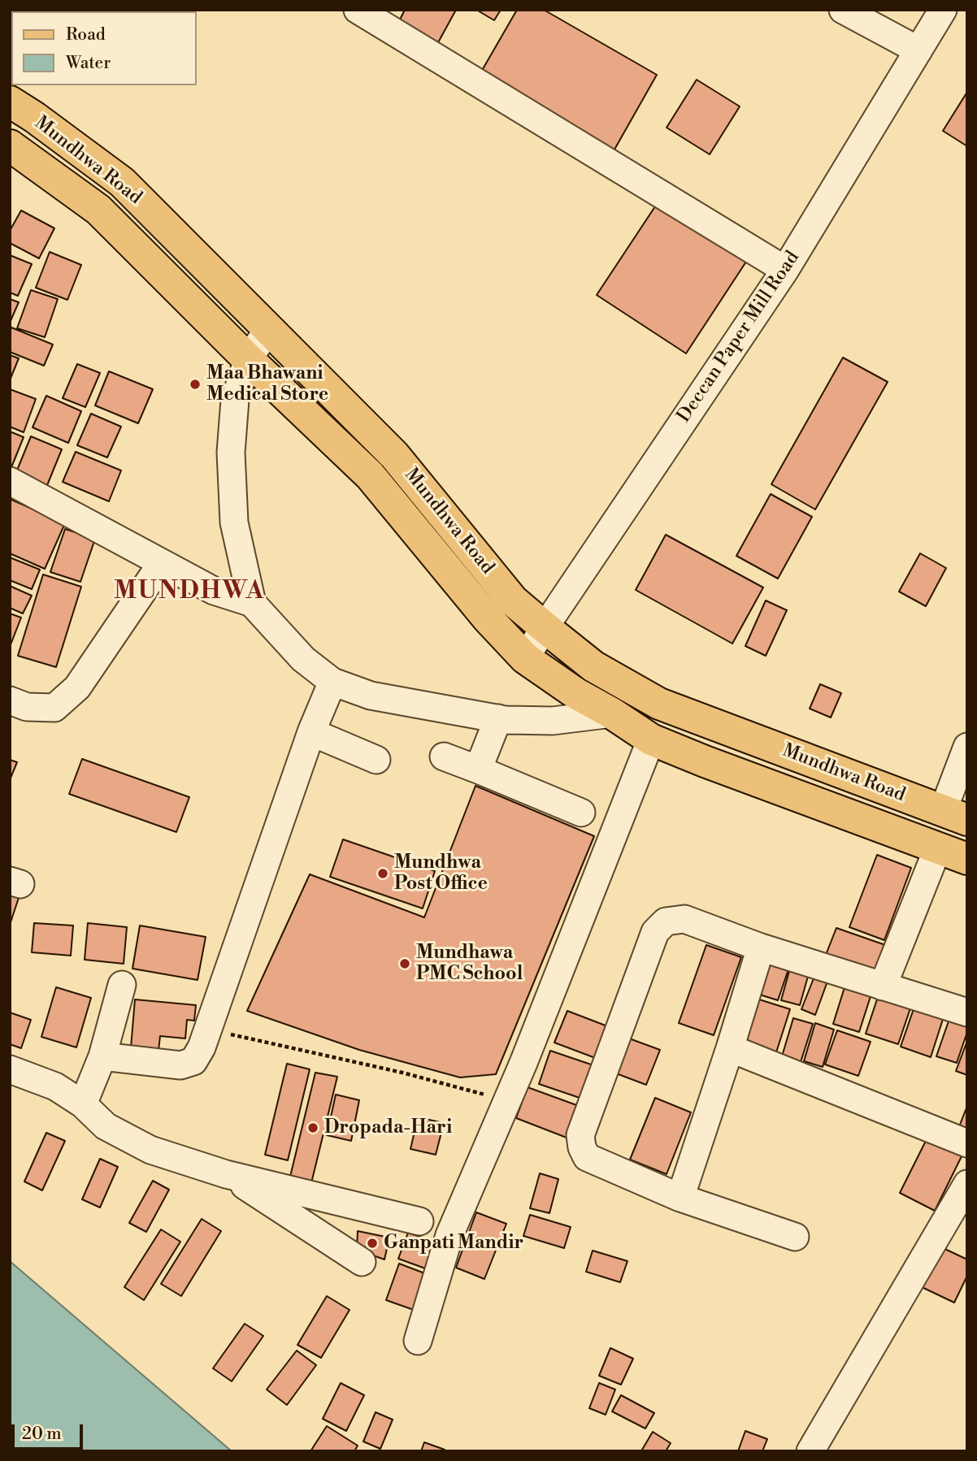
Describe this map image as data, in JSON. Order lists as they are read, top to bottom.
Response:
{
  "streets": {
    "main road": ["Mundhwa Road"],
    "street": ["Deccan Paper Mill Road"]
  },
  "crossings": [
    ["Mundhwa Road", "Deccan Paper Mill Road"]
  ],
  "districts": ["MUNDHWA"],
  "places": [
    "Maa Bhawani Medical Store",
    "Mundhwa Post Office",
    "Mundhawa PMC School",
    "Dropada-Hari",
    "Ganpati Mandir"
  ],
  "legend": ["Road", "Water"],
  "scale_bar": "20 m"
}
